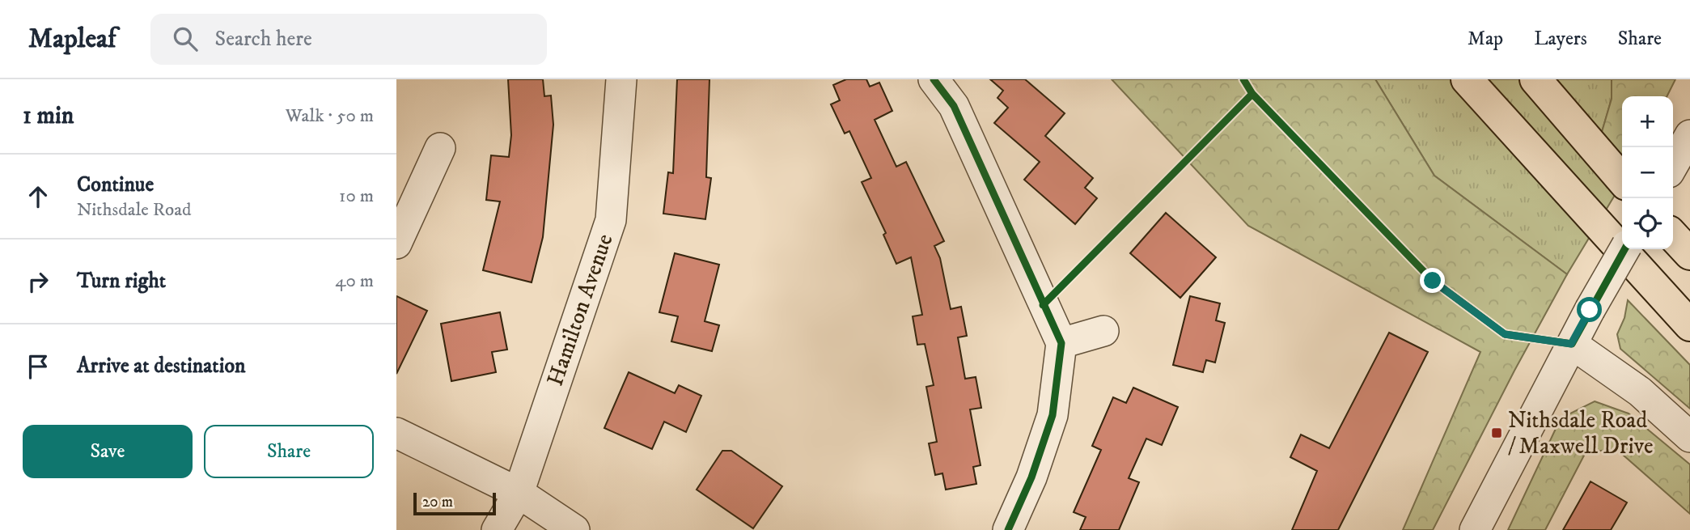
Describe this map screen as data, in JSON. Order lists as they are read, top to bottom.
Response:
{
  "streets": {
    "street": ["Hamilton Avenue"]
  },
  "places": {
    "transit": ["Nithsdale Road / Maxwell Drive"]
  },
  "scale_bar": "20 m",
  "page": {
    "header": "Mapleaf",
    "search": "Search here",
    "nav": ["Map", "Layers", "Share"],
    "heading": ["1 min", "Walk · 50 m"],
    "map_buttons": ["+", "−"],
    "list": [
      ["Continue", "Nithsdale Road", "10 m"],
      ["Turn right", "40 m"],
      "Arrive at destination"
    ],
    "buttons": ["Save", "Share"],
    "scale": "20 m"
  }
}
